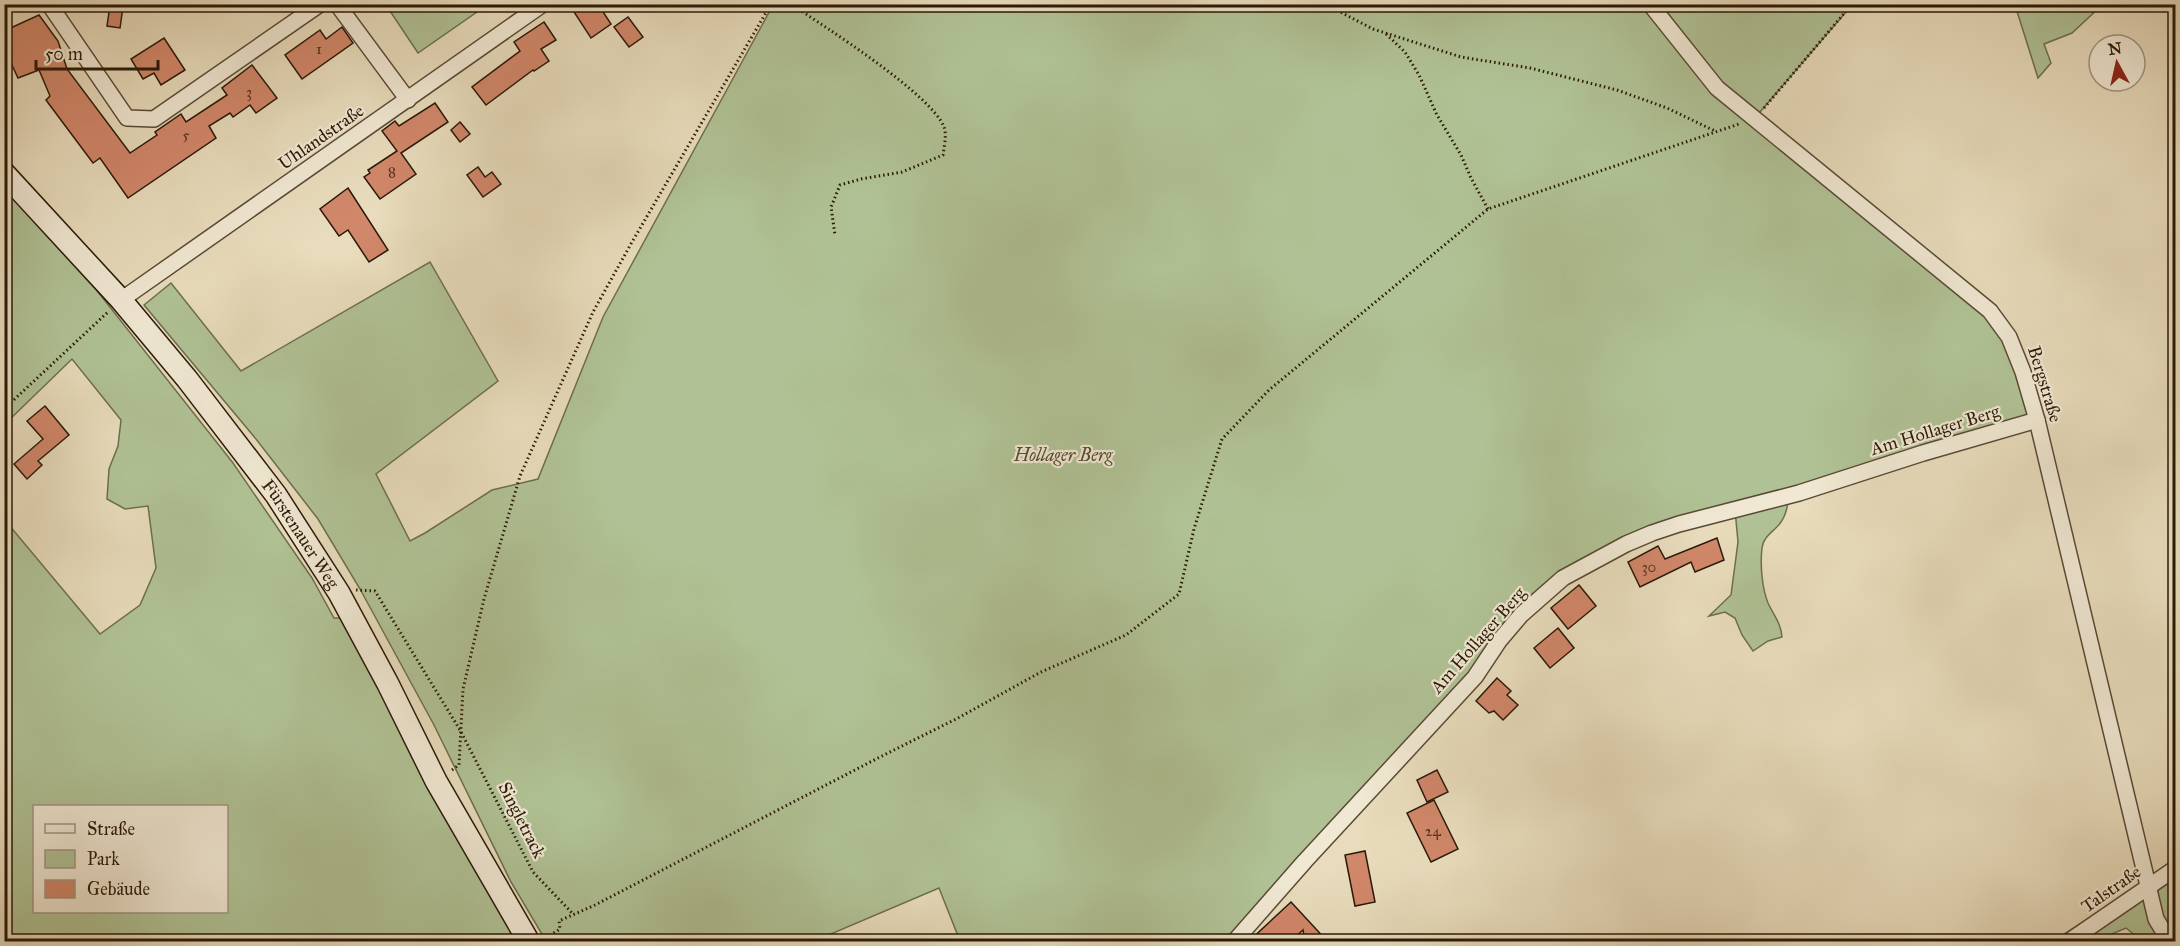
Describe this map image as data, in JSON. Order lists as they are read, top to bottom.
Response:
{
  "streets": {
    "street": [
      "Uhlandstraße",
      "Bergstraße",
      "Am Hollager Berg",
      "Fürstenauer Weg",
      "Talstraße"
    ],
    "path": ["Singletrack"]
  },
  "crossings": [
    ["Uhlandstraße", "Fürstenauer Weg"],
    ["Bergstraße", "Am Hollager Berg"],
    ["Bergstraße", "Talstraße"],
    ["Fürstenauer Weg", "Singletrack"]
  ],
  "parks": ["Hollager Berg"],
  "house_numbers": [
    "1",
    "3",
    "5",
    "8",
    "30",
    "24"
  ],
  "legend": ["Straße", "Park", "Gebäude"],
  "scale_bar": "50 m",
  "north": "top"
}
